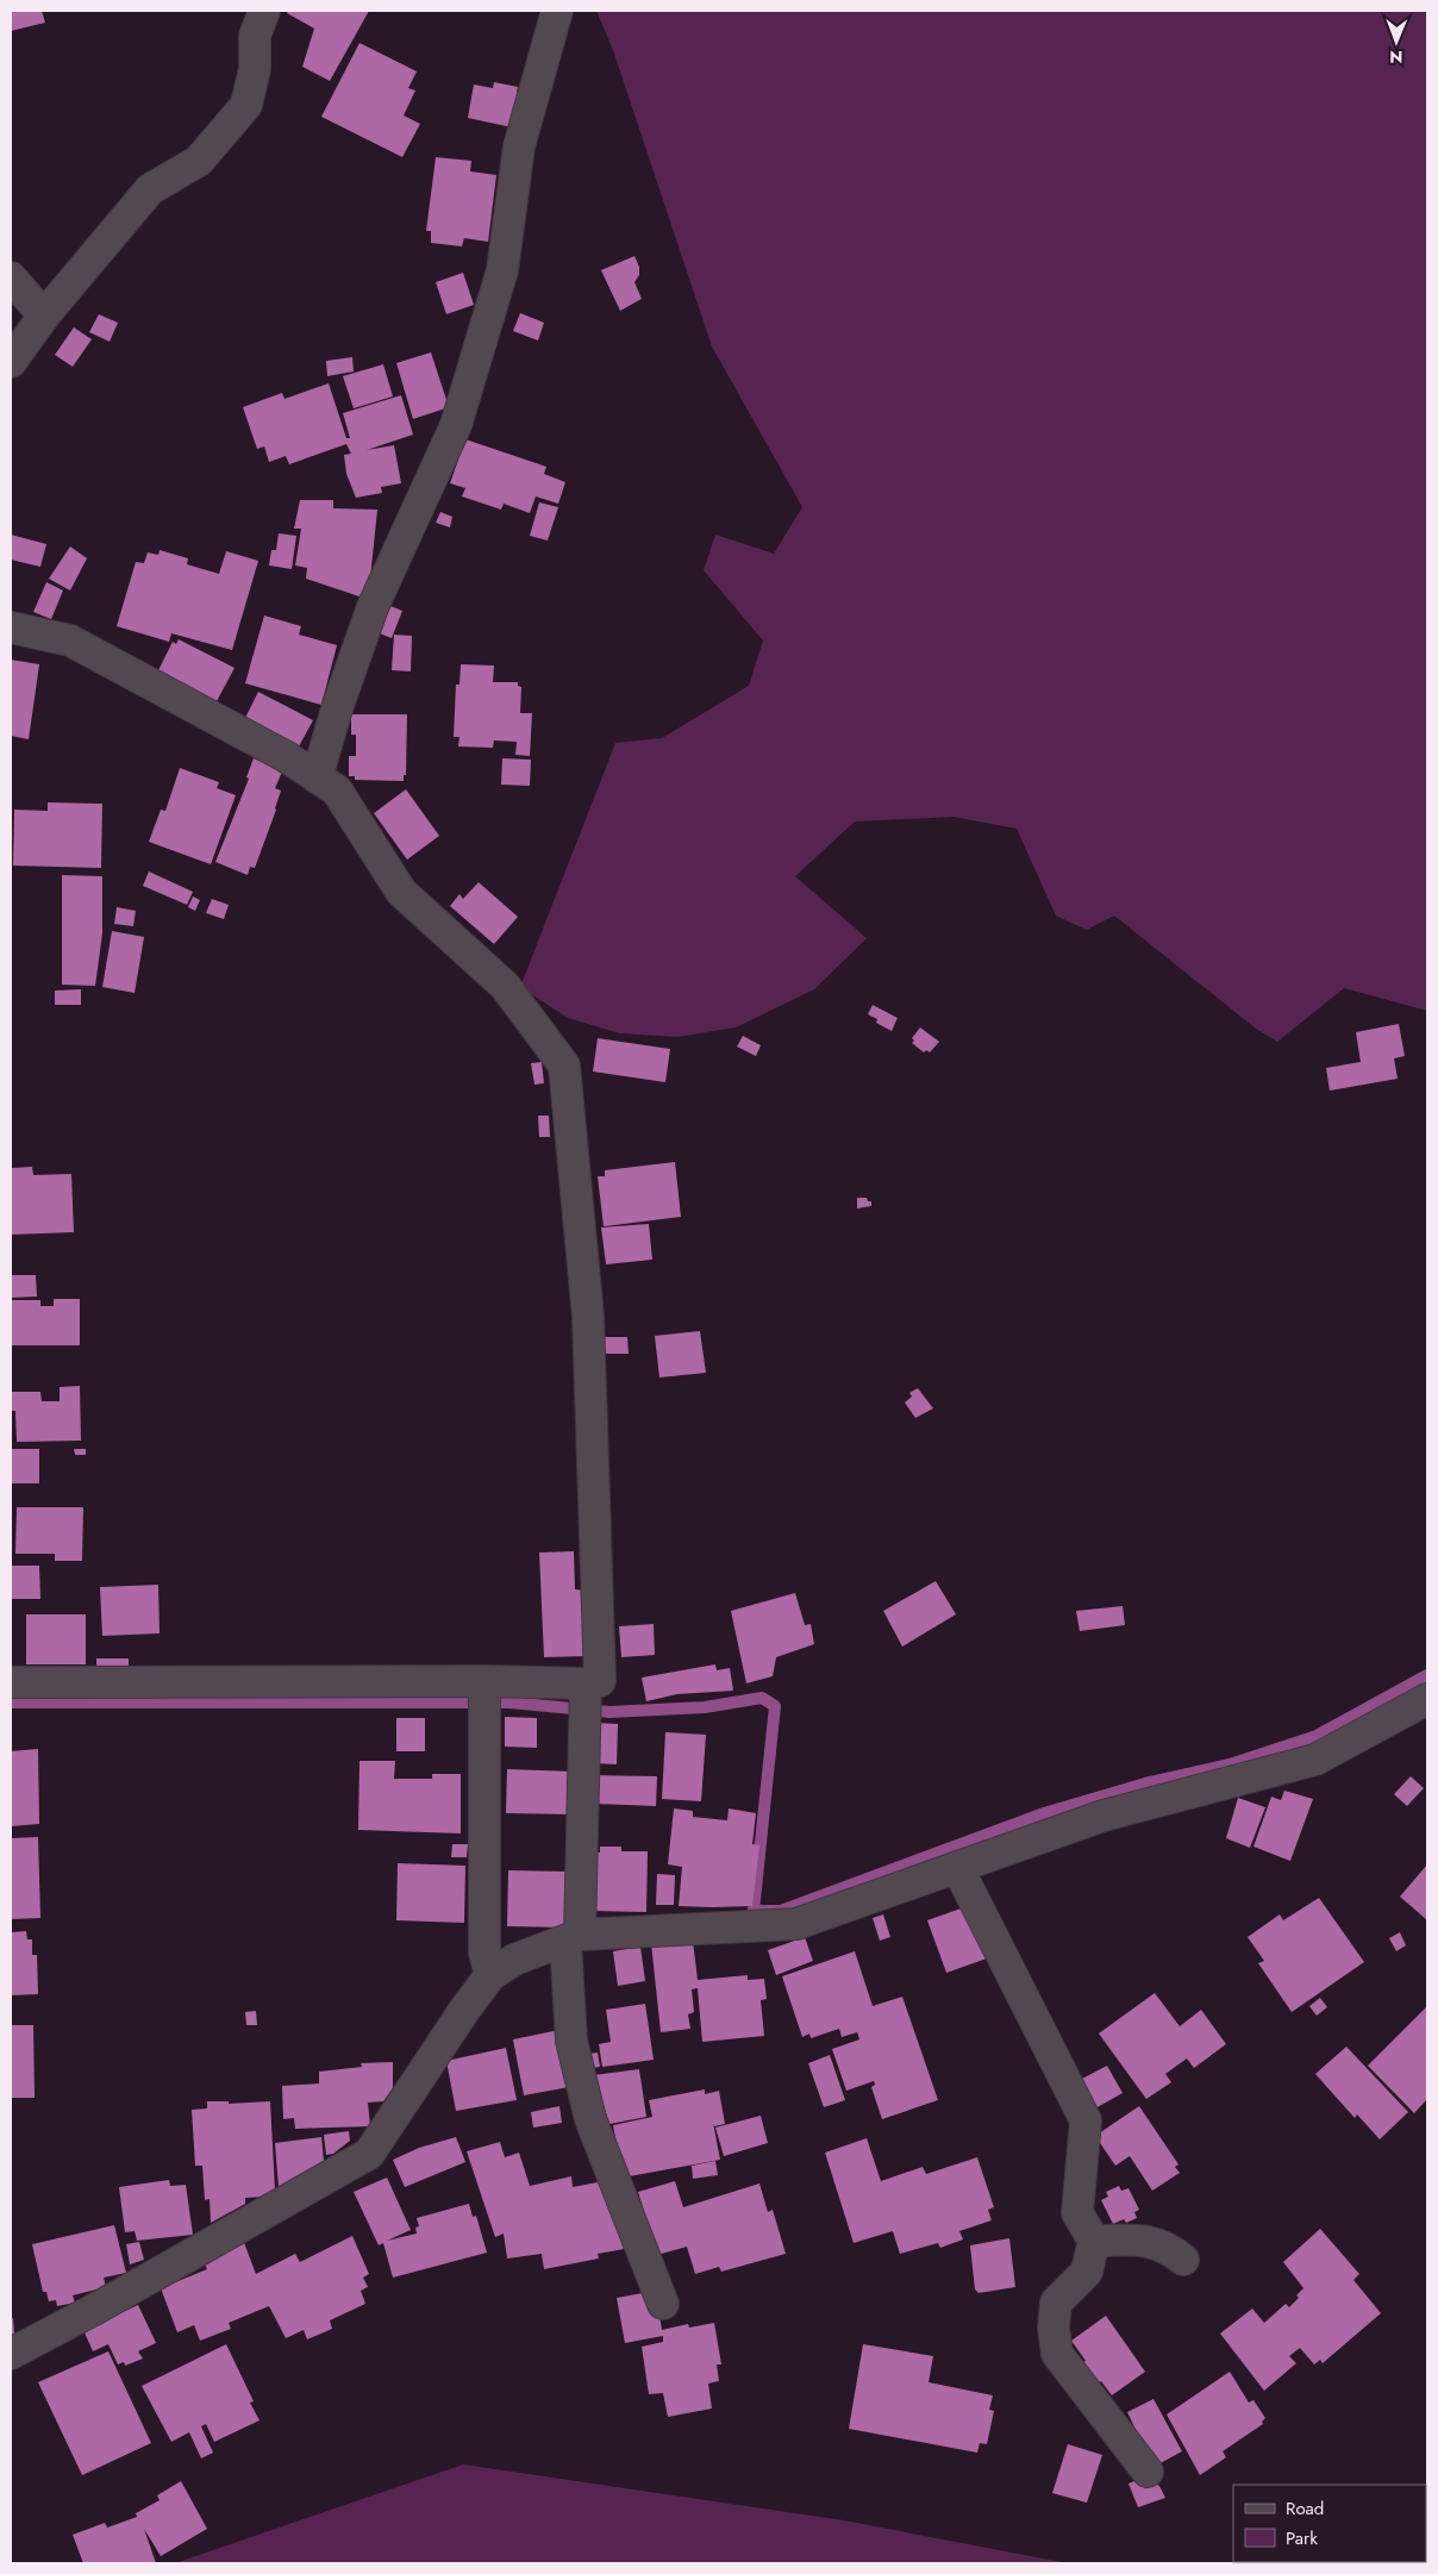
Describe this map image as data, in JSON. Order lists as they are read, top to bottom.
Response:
{
  "legend": ["Road", "Park"],
  "north": "bottom"
}
